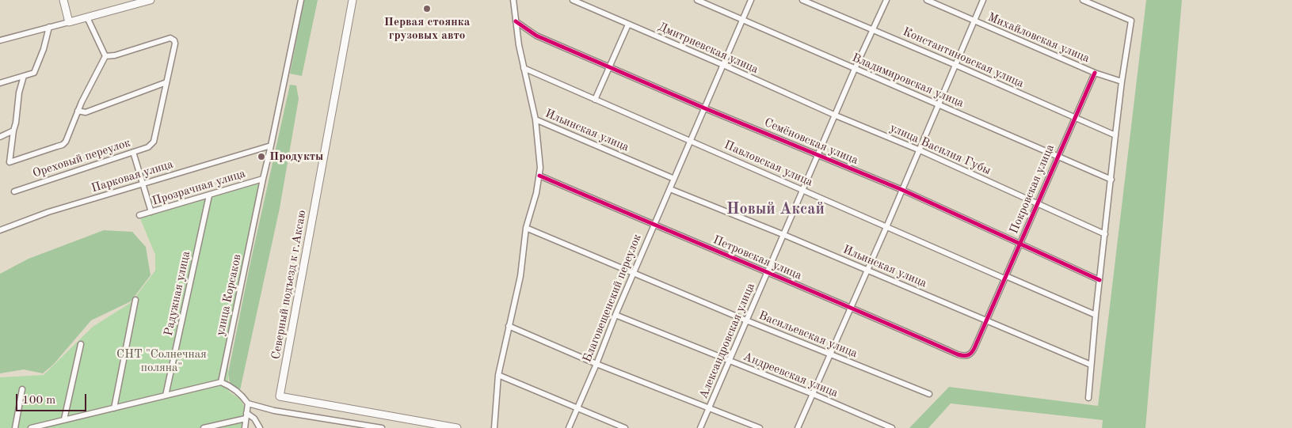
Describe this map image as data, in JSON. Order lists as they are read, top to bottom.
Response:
{
  "streets": {
    "street": [
      "Михайловская улица",
      "Дмитриевская улица",
      "Константиновская улица",
      "Владимировская улица",
      "Ильинская улица",
      "Семёновская улица",
      "улица Василия Губы",
      "Ореховый переулок",
      "Павловская улица",
      "Парковая улица",
      "Прозрачная улица",
      "Покровская улица",
      "Петровская улица",
      "Северный подъезд к г.Аксаю",
      "Радужная улица",
      "улица Корсаков",
      "Благовещенский переулок",
      "Васильевская улица",
      "Александровская улица",
      "Андреевская улица"
    ]
  },
  "crossings": [
    ["Михайловская улица", "Покровская улица"],
    ["Дмитриевская улица", "улица Василия Губы"],
    ["Дмитриевская улица", "Благовещенский переулок"],
    ["Дмитриевская улица", "Александровская улица"],
    ["Константиновская улица", "Покровская улица"],
    ["Константиновская улица", "Александровская улица"],
    ["Владимировская улица", "Покровская улица"],
    ["Владимировская улица", "Благовещенский переулок"],
    ["Владимировская улица", "Александровская улица"],
    ["Ильинская улица", "Покровская улица"],
    ["Ильинская улица", "Благовещенский переулок"],
    ["Ильинская улица", "Александровская улица"],
    ["Семёновская улица", "Покровская улица"],
    ["Семёновская улица", "Благовещенский переулок"],
    ["Семёновская улица", "Александровская улица"],
    ["улица Василия Губы", "Покровская улица"],
    ["улица Василия Губы", "Александровская улица"],
    ["Павловская улица", "Покровская улица"],
    ["Павловская улица", "Благовещенский переулок"],
    ["Павловская улица", "Александровская улица"],
    ["Парковая улица", "улица Корсаков"],
    ["Прозрачная улица", "Радужная улица"],
    ["Прозрачная улица", "улица Корсаков"],
    ["Покровская улица", "Петровская улица"],
    ["Петровская улица", "Благовещенский переулок"],
    ["Петровская улица", "Александровская улица"],
    ["Благовещенский переулок", "Васильевская улица"],
    ["Благовещенский переулок", "Андреевская улица"],
    ["Васильевская улица", "Александровская улица"],
    ["Александровская улица", "Андреевская улица"]
  ],
  "districts": ["Новый Аксай"],
  "parks": ["СНТ \"Солнечная поляна\""],
  "places": ["Первая стоянка грузовых авто", "Продукты"],
  "scale_bar": "100 m"
}
